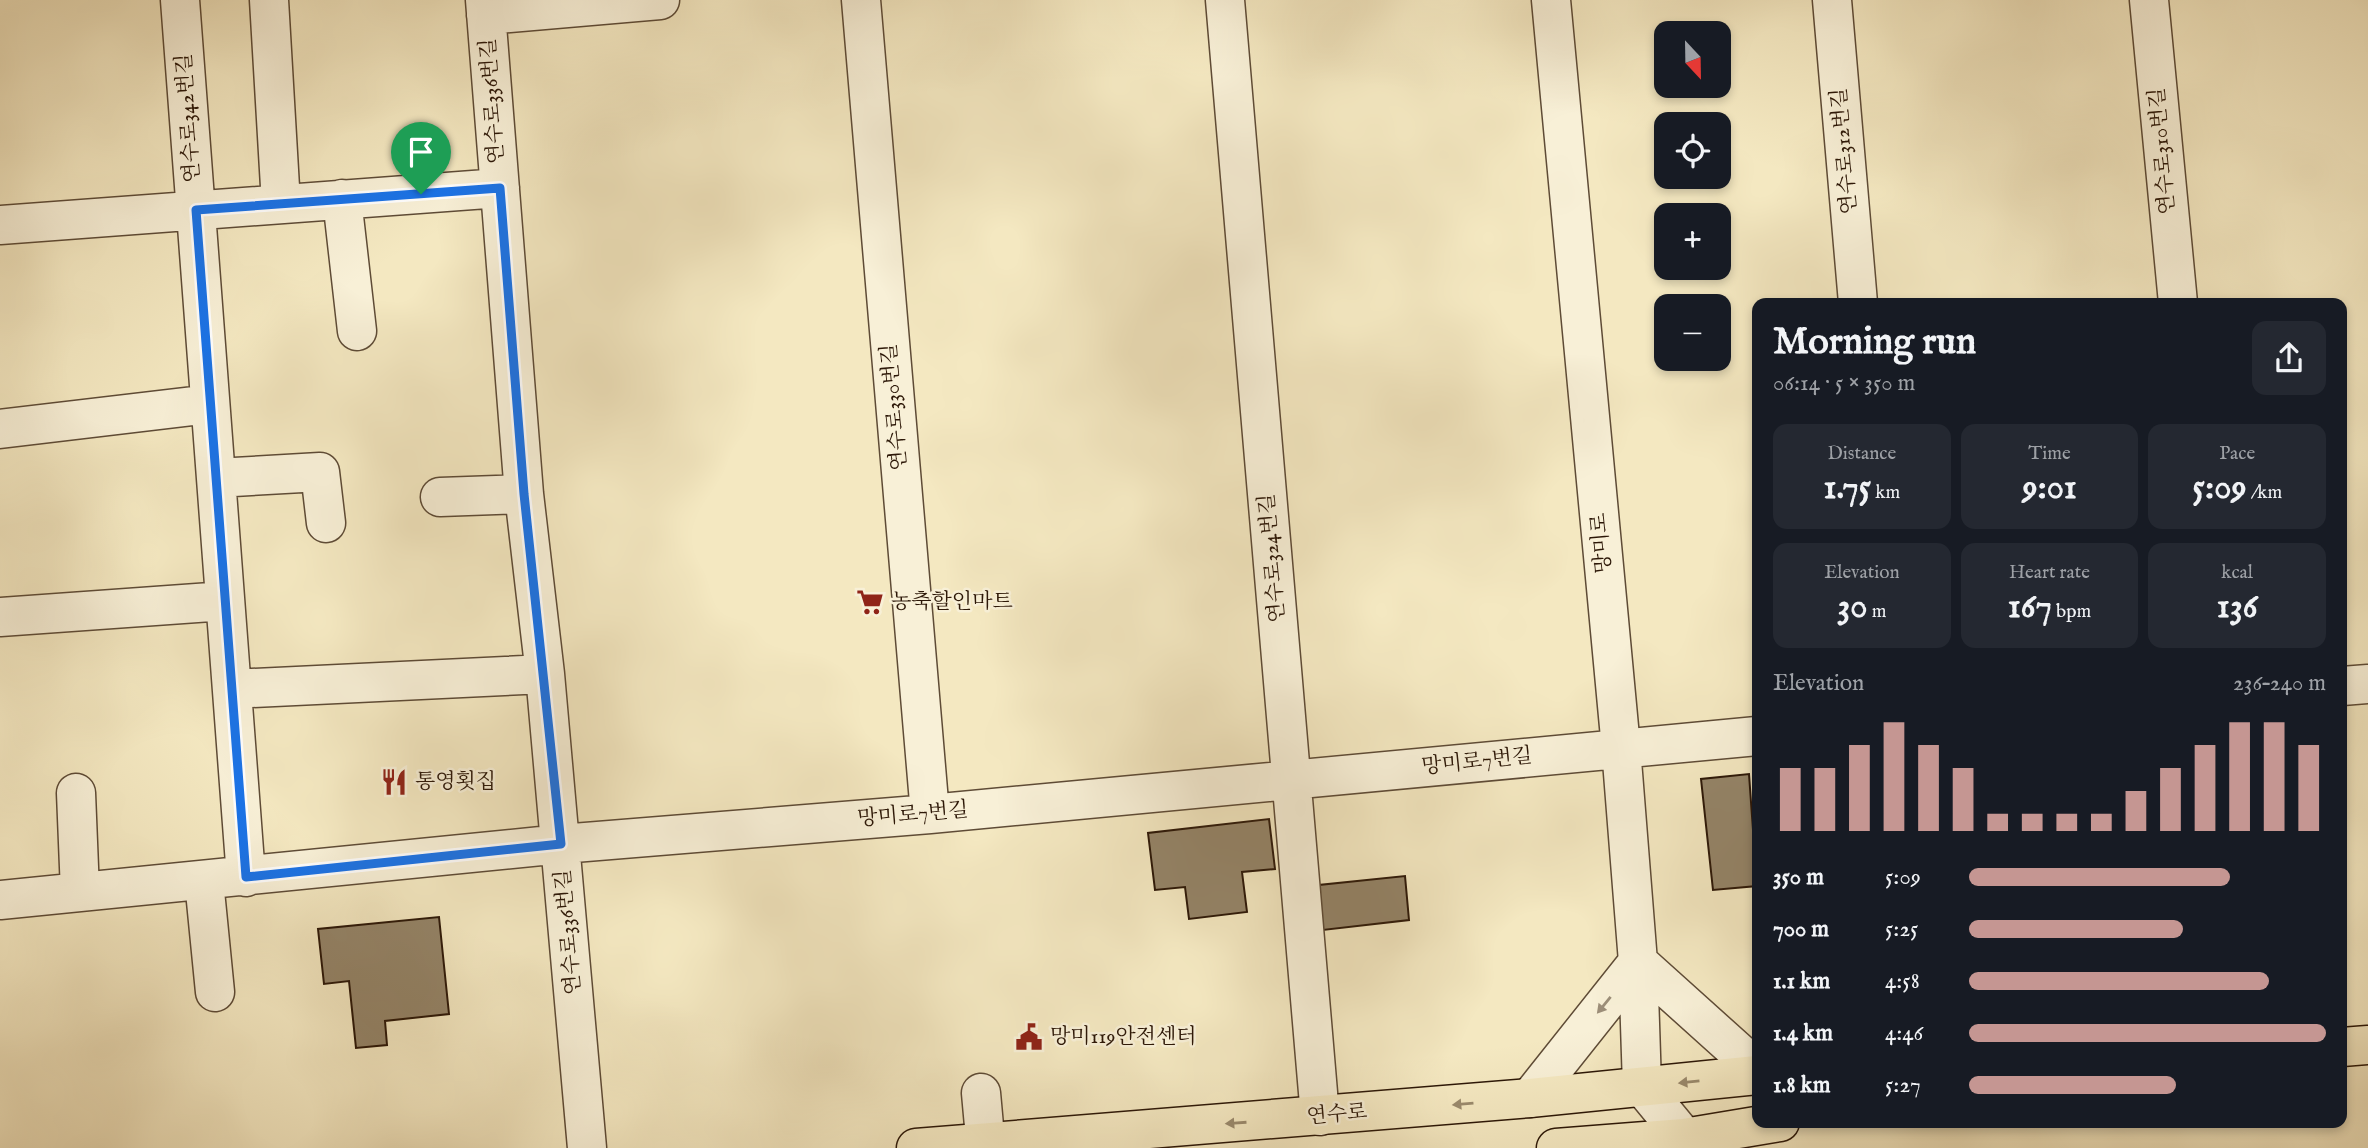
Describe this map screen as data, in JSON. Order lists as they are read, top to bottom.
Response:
{
  "streets": {
    "main road": ["연수로"],
    "street": [
      "연수로336번길",
      "연수로342번길",
      "연수로312번길",
      "연수로310번길",
      "연수로330번길",
      "망미로",
      "연수로324번길",
      "망미로7번길"
    ]
  },
  "crossings": [
    ["연수로336번길", "망미로7번길"],
    ["연수로342번길", "망미로7번길"],
    ["연수로330번길", "망미로7번길"],
    ["망미로", "망미로7번길"],
    ["망미로", "연수로"],
    ["연수로324번길", "망미로7번길"],
    ["연수로324번길", "연수로"]
  ],
  "one_way": ["연수로"],
  "places": {
    "supermarket": ["농축할인마트"],
    "restaurant": ["통영횟집"],
    "public building": ["망미119안전센터"]
  },
  "north": "bottom",
  "page": {
    "map_buttons": ["+", "−"],
    "heading": ["Morning run", "06:14 · 5 × 350 m"],
    "stats": [
      ["Distance", "1.75 km"],
      ["Time", "9:01"],
      ["Pace", "5:09 /km"],
      ["Elevation", "30 m"],
      ["Heart rate", "167 bpm"],
      ["kcal", "136"]
    ],
    "chart": ["Elevation", "236–240 m"],
    "list": [
      {
        "name": "350 m",
        "note": "5:09"
      },
      {
        "name": "700 m",
        "note": "5:25"
      },
      {
        "name": "1.1 km",
        "note": "4:58"
      },
      {
        "name": "1.4 km",
        "note": "4:46"
      },
      {
        "name": "1.8 km",
        "note": "5:27"
      }
    ]
  }
}
